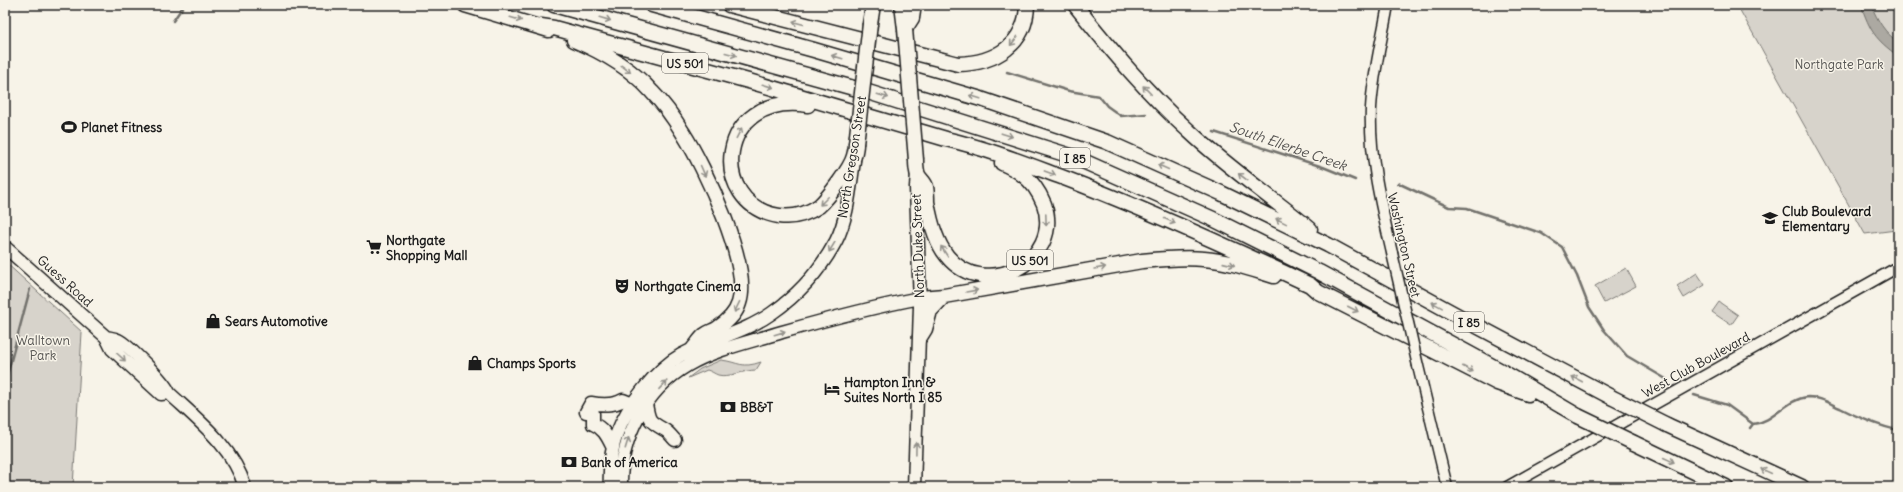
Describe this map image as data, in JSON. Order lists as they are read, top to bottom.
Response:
{
  "streets": {
    "highway": [
      "US 501",
      "North Gregson Street",
      "I 85",
      "North Duke Street"
    ],
    "main road": ["Guess Road"],
    "street": ["Washington Street", "West Club Boulevard"]
  },
  "crossings": [
    ["US 501", "North Duke Street"]
  ],
  "one_way": ["North Gregson Street"],
  "water": ["South Ellerbe Creek"],
  "parks": ["Northgate Park", "Walltown Park"],
  "places": {
    "sports": ["Planet Fitness"],
    "school or university": ["Club Boulevard Elementary"],
    "supermarket": ["Northgate Shopping Mall"],
    "theatre": ["Northgate Cinema"],
    "shop": ["Sears Automotive", "Champs Sports"],
    "hotel": ["Hampton Inn & Suites North I 85"],
    "bank": ["BB&T", "Bank of America"]
  }
}
